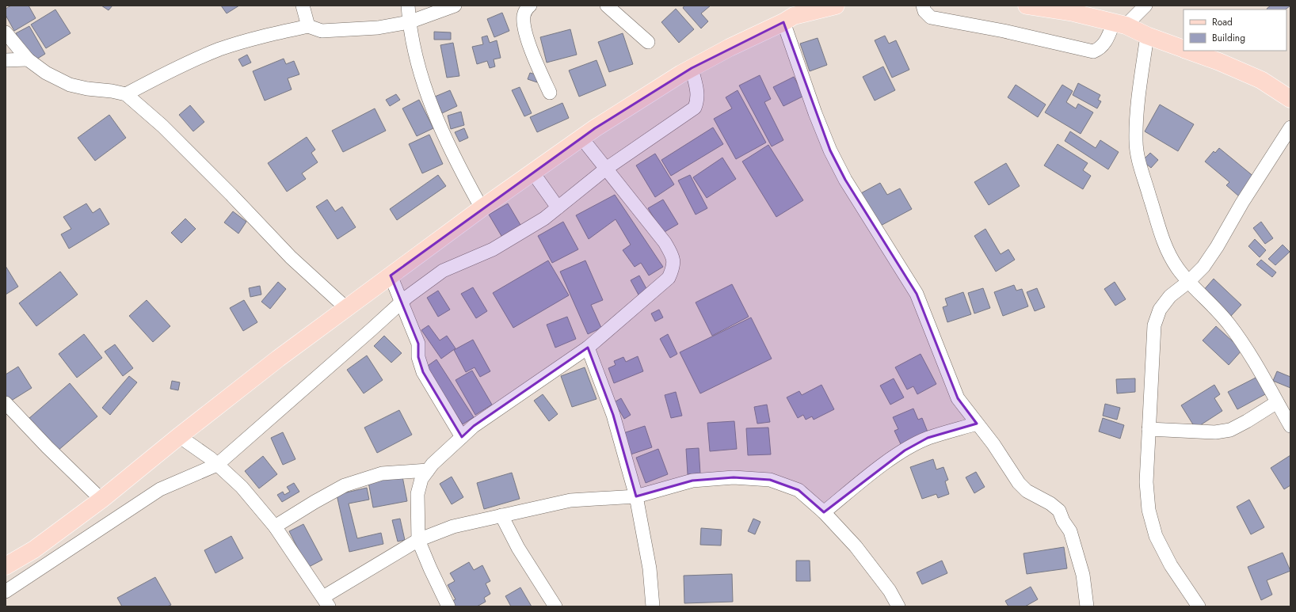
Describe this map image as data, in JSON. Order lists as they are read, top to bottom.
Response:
{
  "legend": ["Road", "Building"]
}
